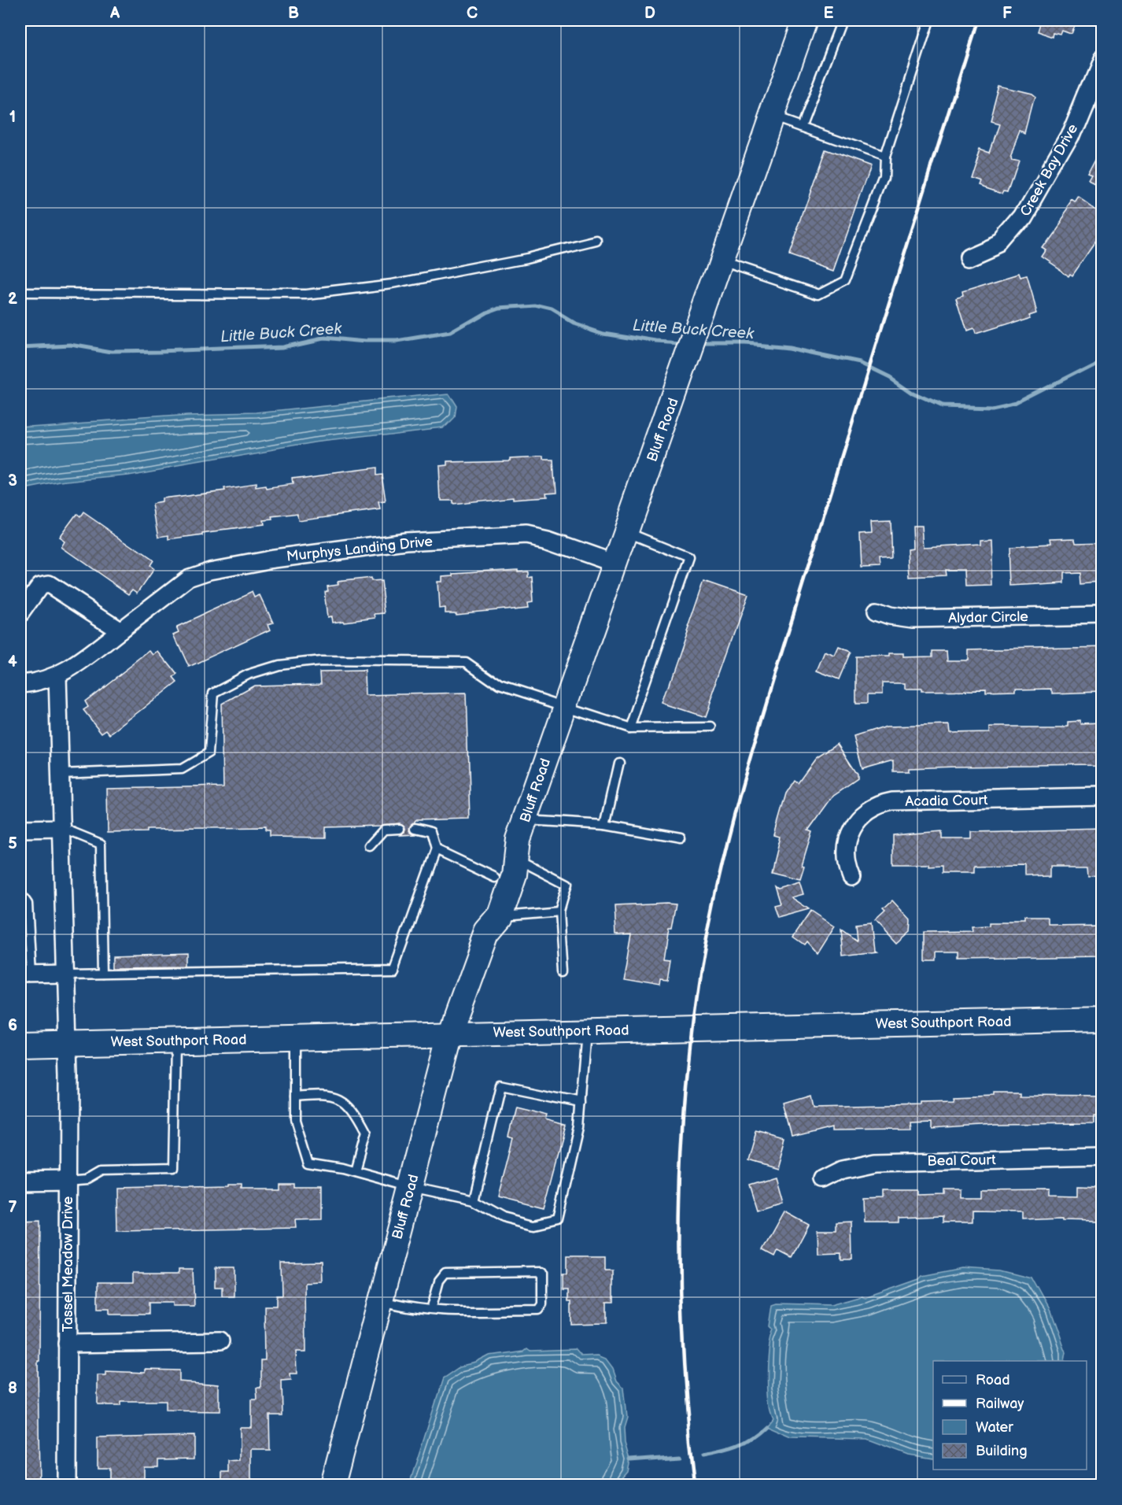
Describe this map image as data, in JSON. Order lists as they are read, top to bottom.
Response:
{
  "streets": {
    "main road": ["Bluff Road", "West Southport Road"],
    "street": [
      "Creek Bay Drive",
      "Murphys Landing Drive",
      "Alydar Circle",
      "Acadia Court",
      "Beal Court",
      "Tassel Meadow Drive"
    ]
  },
  "crossings": [
    ["Bluff Road", "Murphys Landing Drive"],
    ["Bluff Road", "West Southport Road"],
    ["Murphys Landing Drive", "Tassel Meadow Drive"],
    ["West Southport Road", "Tassel Meadow Drive"]
  ],
  "water": ["Little Buck Creek"],
  "legend": [
    "Road",
    "Railway",
    "Water",
    "Building"
  ],
  "grid": {
    "columns": [
      "A",
      "B",
      "C",
      "D",
      "E",
      "F"
    ],
    "rows": [
      "1",
      "2",
      "3",
      "4",
      "5",
      "6",
      "7",
      "8"
    ]
  }
}
